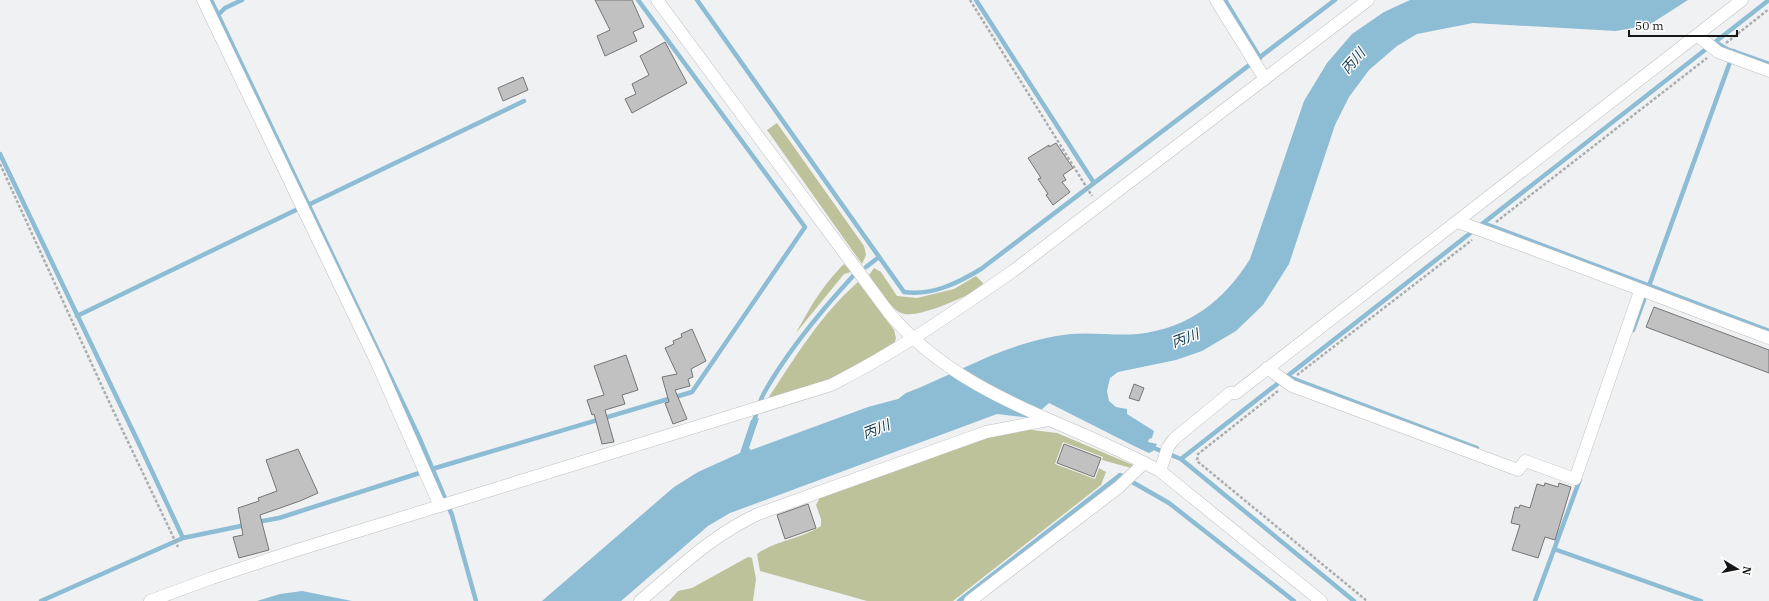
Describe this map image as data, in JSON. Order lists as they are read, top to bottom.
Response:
{
  "water": ["丙川"],
  "scale_bar": "50 m",
  "north": "right"
}
